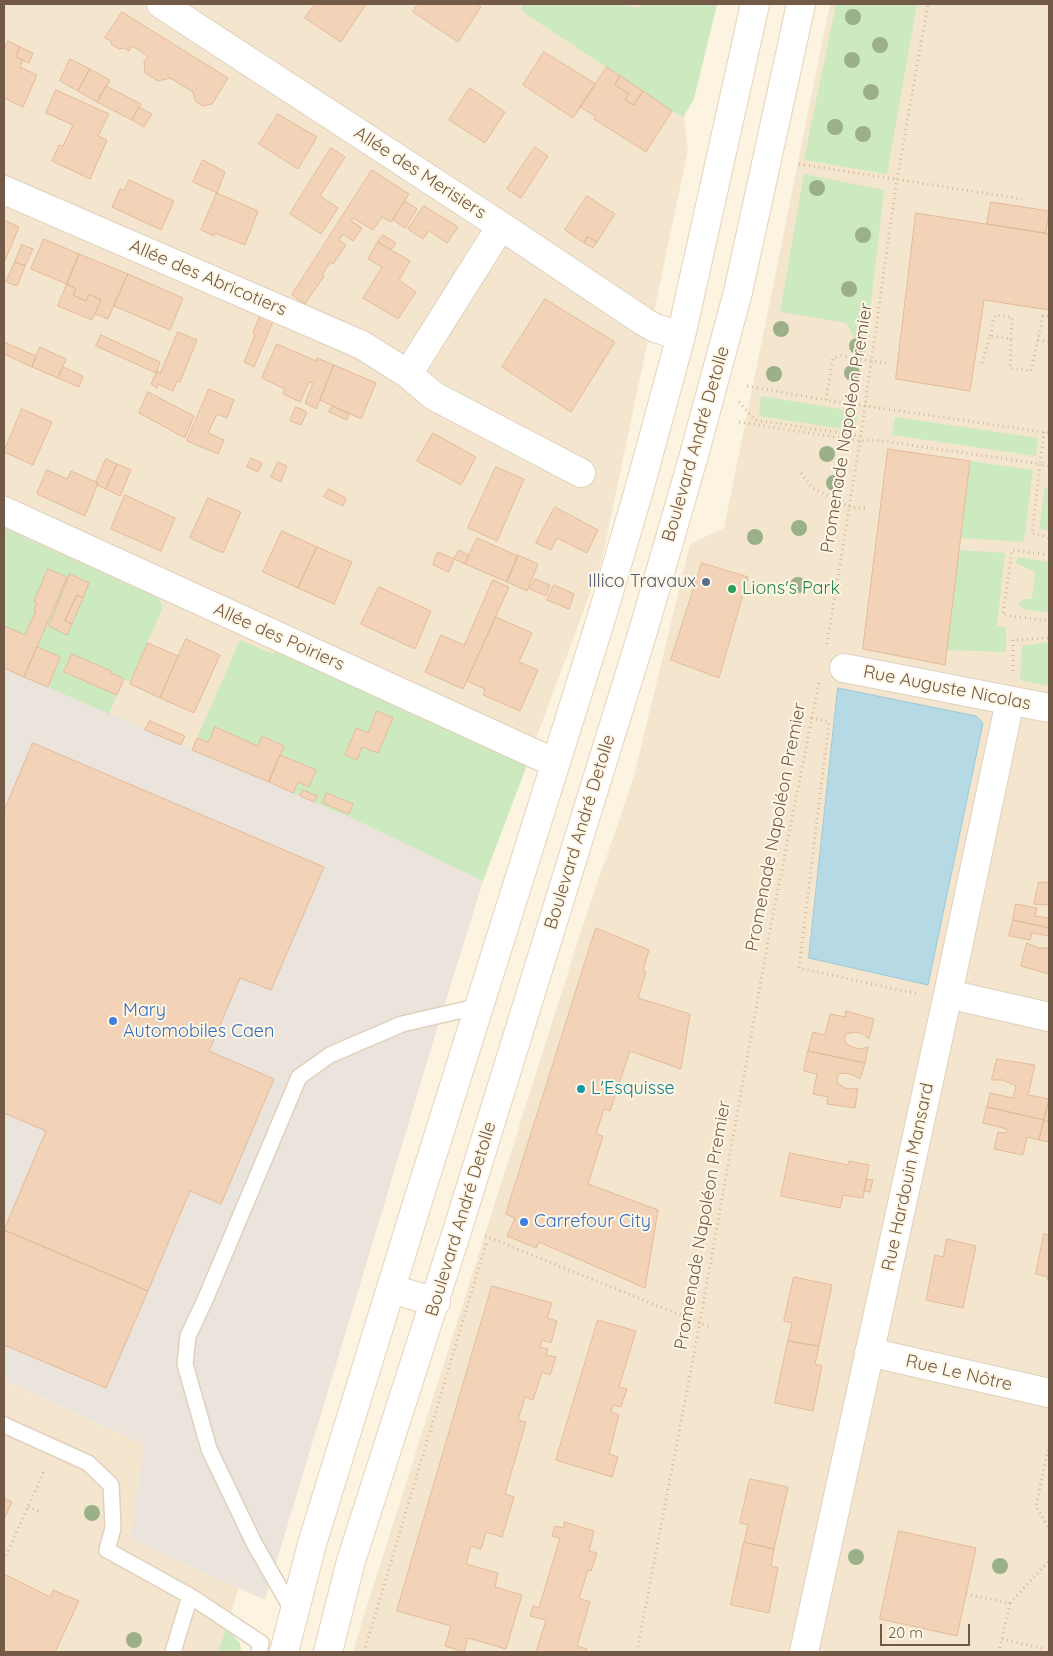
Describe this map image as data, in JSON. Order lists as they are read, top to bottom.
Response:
{
  "streets": {
    "main road": [
      "Allée des Merisiers",
      "Allée des Abricotiers",
      "Boulevard André Detolle",
      "Allée des Poiriers",
      "Rue Auguste Nicolas",
      "Rue Hardouin Mansard",
      "Rue Le Nôtre"
    ],
    "path": ["Promenade Napoléon Premier"]
  },
  "crossings": [
    ["Promenade Napoléon Premier", "Rue Auguste Nicolas"],
    ["Rue Auguste Nicolas", "Rue Hardouin Mansard"],
    ["Rue Hardouin Mansard", "Rue Le Nôtre"]
  ],
  "places": [
    "Illico Travaux",
    "Lions's Park",
    "Mary Automobiles Caen",
    "L'Esquisse",
    "Carrefour City"
  ],
  "scale_bar": "20 m"
}
